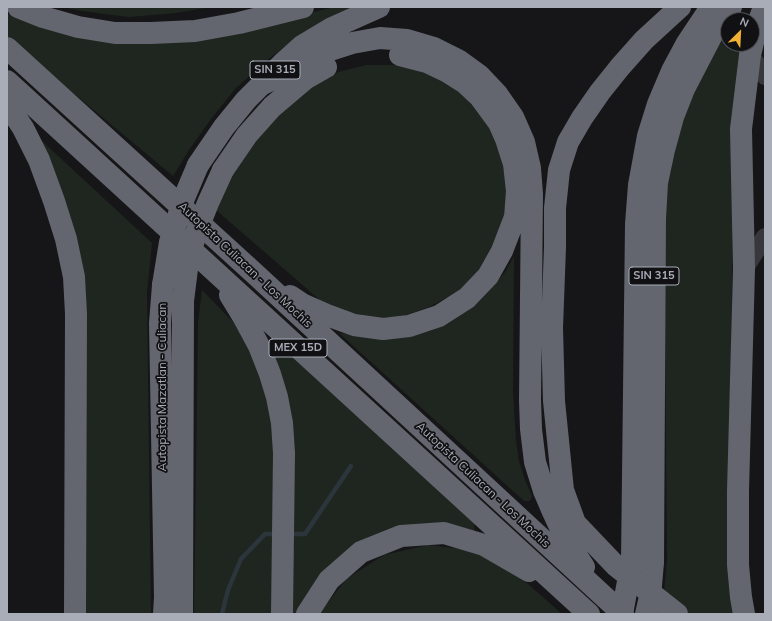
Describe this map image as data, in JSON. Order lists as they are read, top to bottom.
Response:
{
  "streets": {
    "highway": [
      "SIN 315",
      "Autopista Culiacan - Los Mochis",
      "MEX 15D",
      "Autopista Mazatlan - Culiacan"
    ]
  },
  "crossings": [
    ["SIN 315", "Autopista Culiacan - Los Mochis"],
    ["SIN 315", "Autopista Mazatlan - Culiacan"],
    ["Autopista Culiacan - Los Mochis", "Autopista Mazatlan - Culiacan"]
  ],
  "north": "top right"
}
